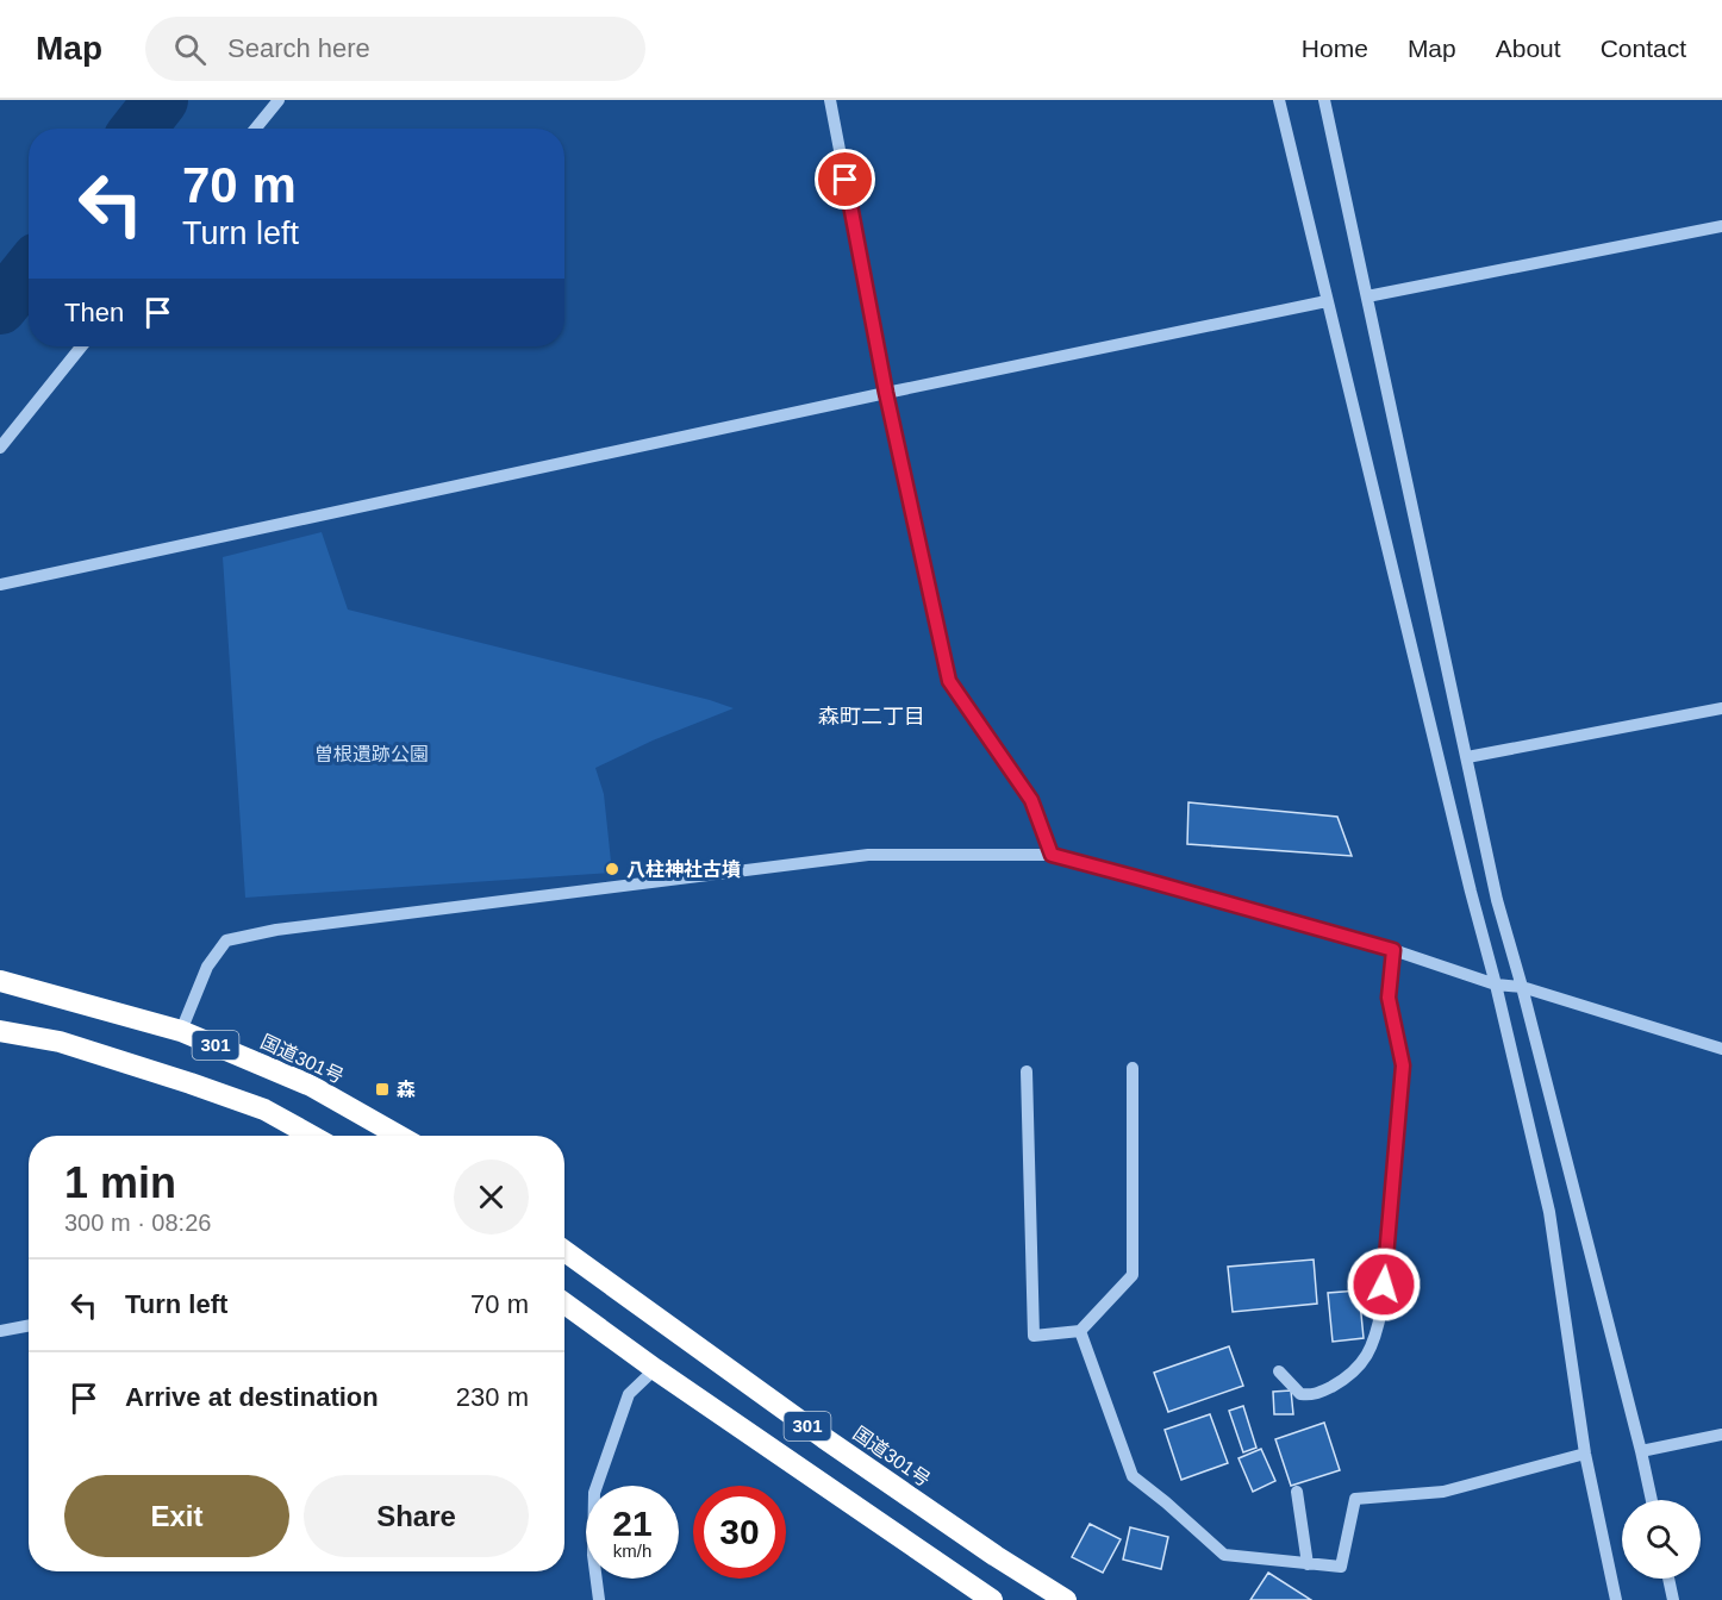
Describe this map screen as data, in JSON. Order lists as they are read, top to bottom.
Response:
{
  "streets": {
    "highway": ["301", "国道301号"]
  },
  "districts": ["森町二丁目"],
  "parks": ["曽根遺跡公園"],
  "places": {
    "other": ["八柱神社古墳"],
    "transit": ["森"]
  },
  "page": {
    "header": "Map",
    "search": "Search here",
    "nav": [
      "Home",
      "Map",
      "About",
      "Contact"
    ],
    "turn": ["70 m", "Turn left"],
    "then": "Then",
    "heading": ["1 min", "300 m · 08:26"],
    "list": [
      {
        "name": "Turn left",
        "value": "70 m"
      },
      {
        "name": "Arrive at destination",
        "value": "230 m"
      }
    ],
    "buttons": ["Exit", "Share"],
    "speed": "21 km/h",
    "limit": "30"
  }
}
